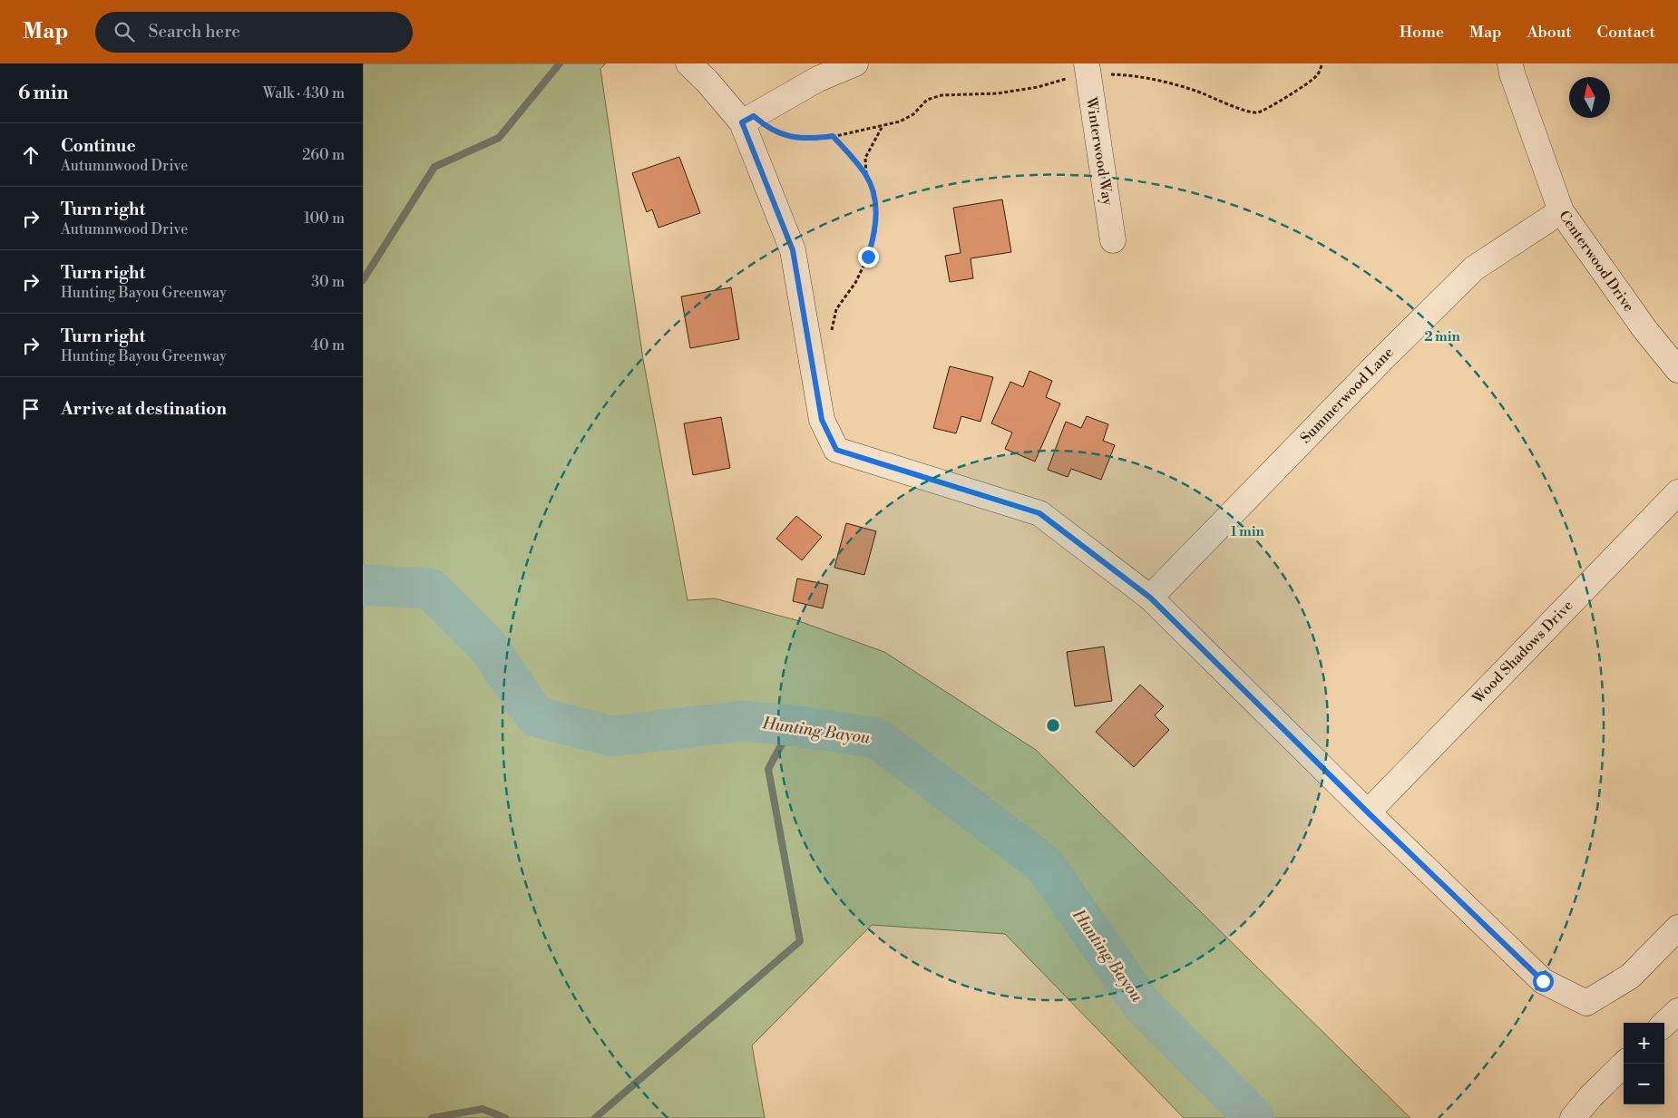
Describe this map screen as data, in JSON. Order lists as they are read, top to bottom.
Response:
{
  "streets": {
    "street": [
      "Winterwood Way",
      "Centerwood Drive",
      "Summerwood Lane",
      "Wood Shadows Drive"
    ]
  },
  "crossings": [
    ["Centerwood Drive", "Summerwood Lane"]
  ],
  "water": ["Hunting Bayou"],
  "north": "top",
  "page": {
    "header": "Map",
    "search": "Search here",
    "nav": [
      "Home",
      "Map",
      "About",
      "Contact"
    ],
    "heading": ["6 min", "Walk · 430 m"],
    "list": [
      ["Continue", "Autumnwood Drive", "260 m"],
      ["Turn right", "Autumnwood Drive", "100 m"],
      ["Turn right", "Hunting Bayou Greenway", "30 m"],
      ["Turn right", "Hunting Bayou Greenway", "40 m"],
      "Arrive at destination"
    ],
    "map_buttons": ["+", "−"]
  },
  "rings": ["2 min", "1 min"]
}
